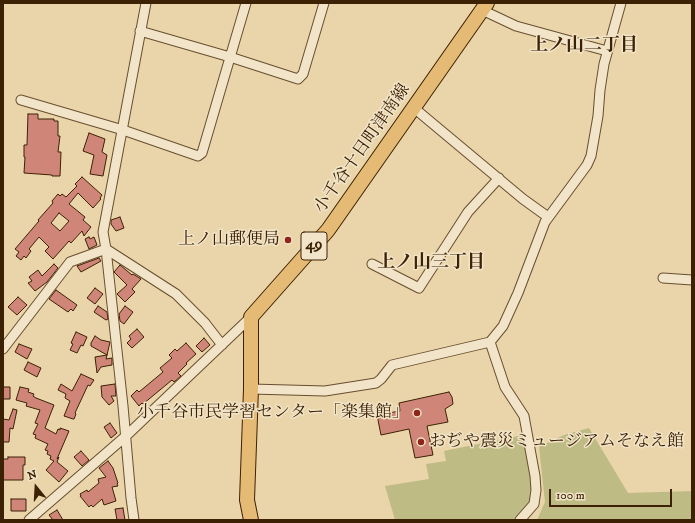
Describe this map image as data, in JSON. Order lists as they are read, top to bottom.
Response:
{
  "streets": {
    "main road": ["小千谷十日町津南線", "49"]
  },
  "districts": ["上ノ山二丁目", "上ノ山三丁目"],
  "places": ["上ノ山郵便局", "小千谷市民学習センター「楽集館」", "おぢや震災ミュージアムそなえ館"],
  "scale_bar": "100 m",
  "north": "top"
}
